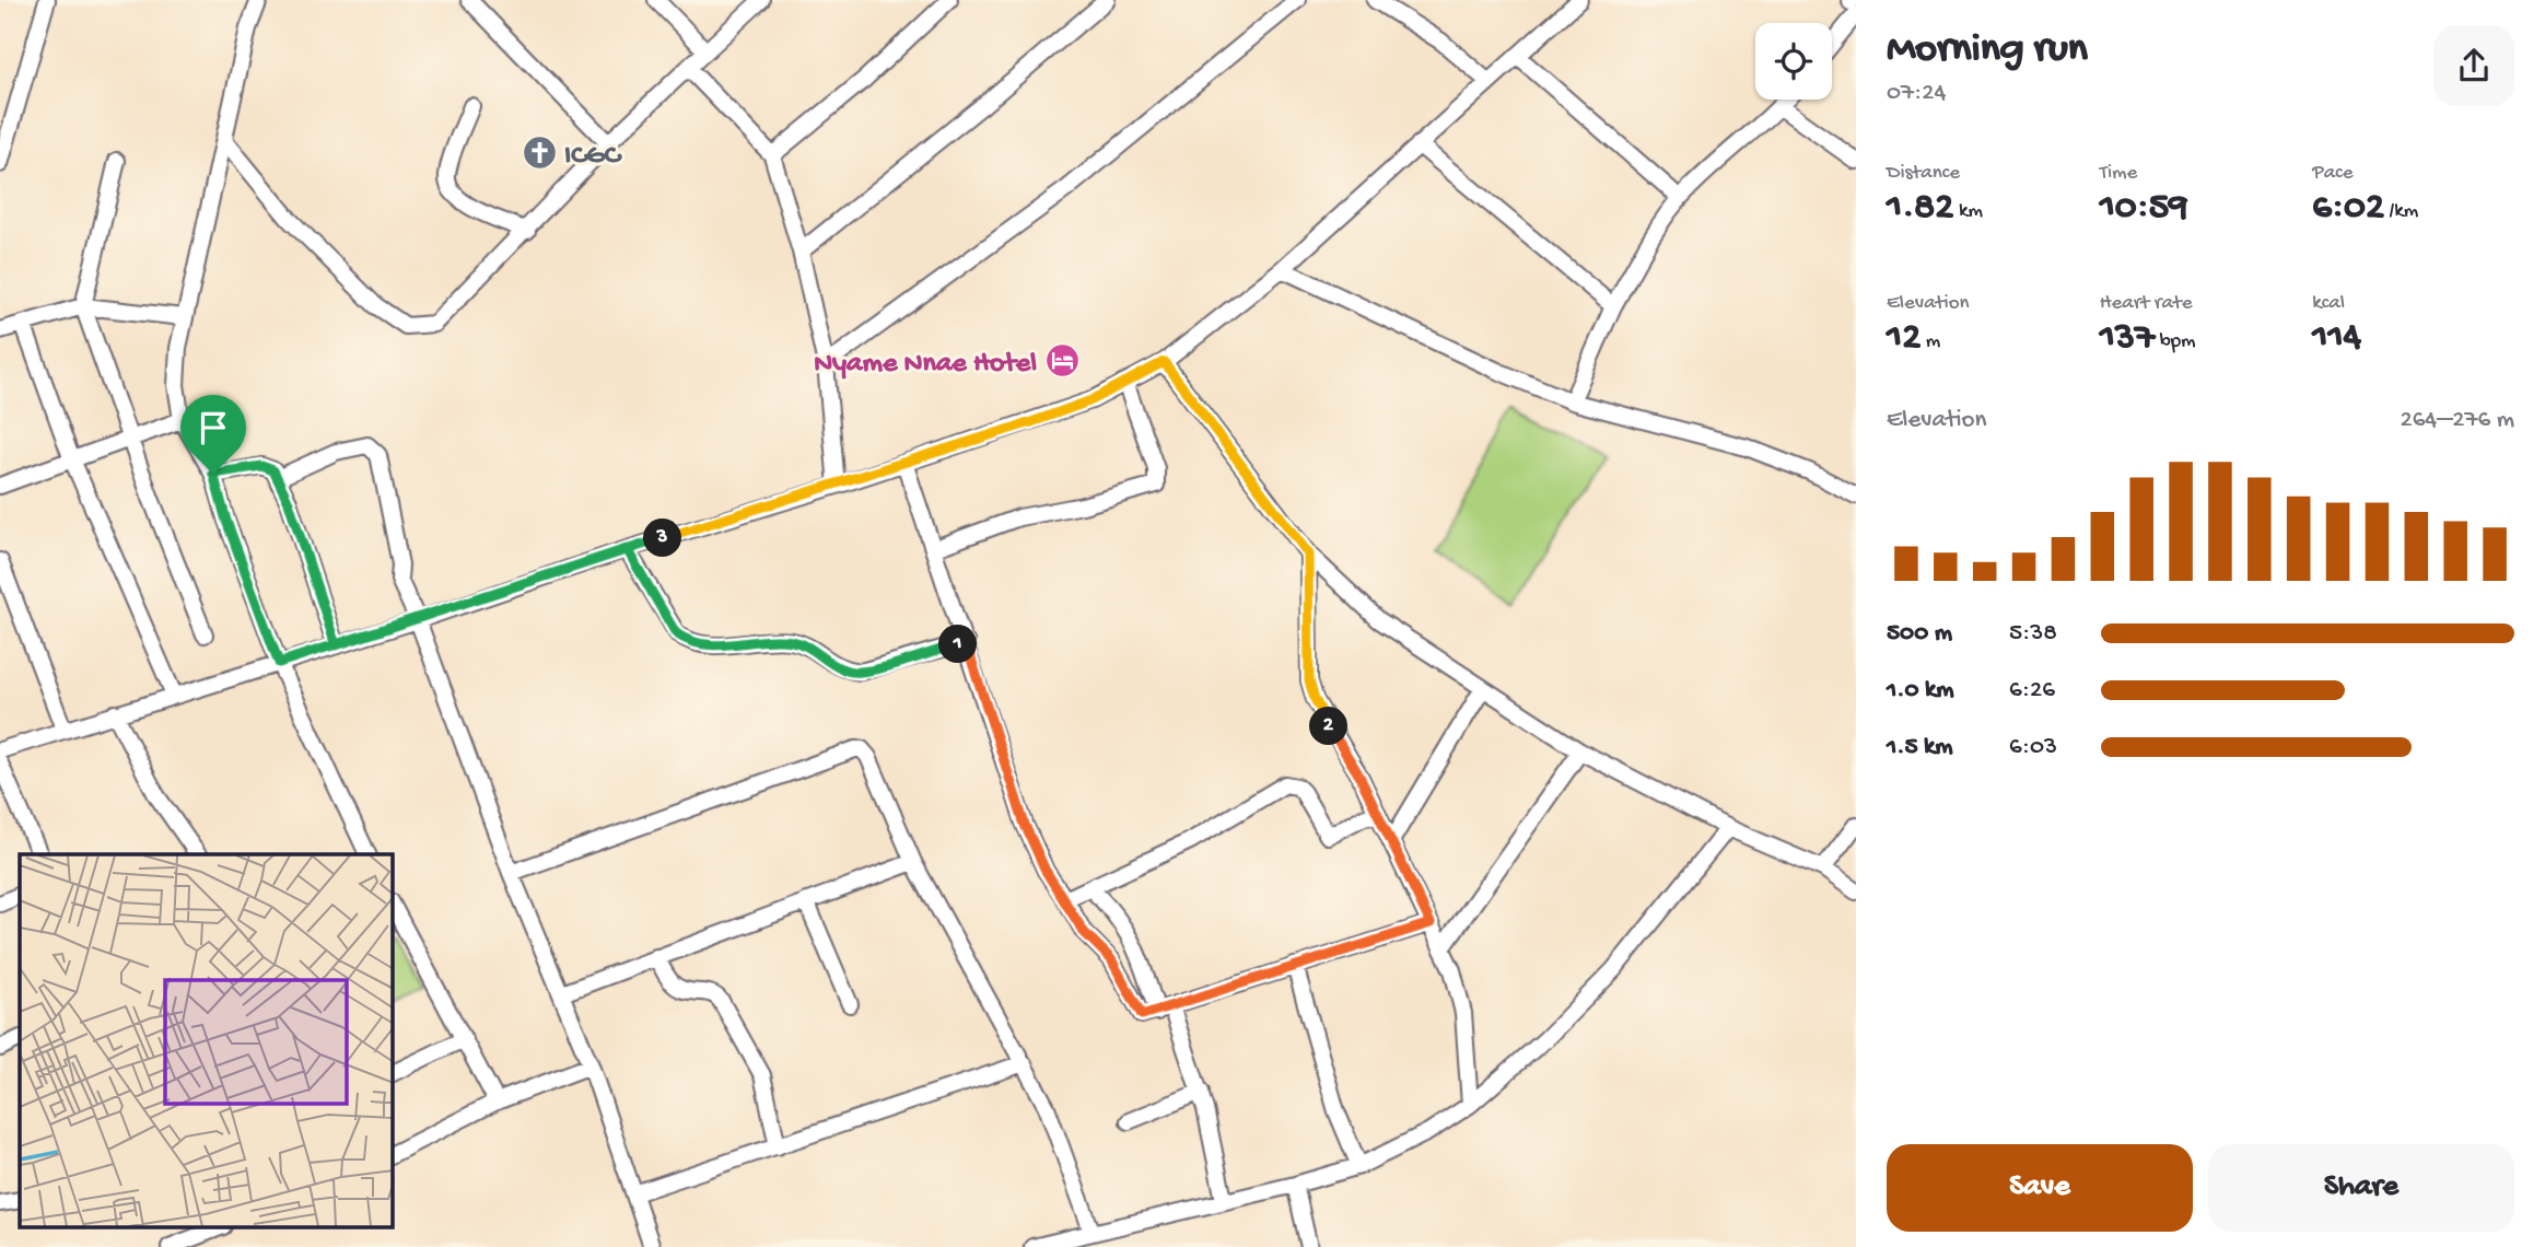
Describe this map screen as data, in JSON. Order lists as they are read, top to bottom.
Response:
{
  "places": {
    "church": ["ICGC"],
    "hotel": ["Nyame Nnae Hotel"]
  },
  "page": {
    "heading": ["Morning run", "07:24"],
    "stats": [
      ["Distance", "1.82 km"],
      ["Time", "10:59"],
      ["Pace", "6:02 /km"],
      ["Elevation", "12 m"],
      ["Heart rate", "137 bpm"],
      ["kcal", "114"]
    ],
    "chart": ["Elevation", "264–276 m"],
    "pins": ["3", "1", "2"],
    "list": [
      {
        "name": "500 m",
        "note": "5:38"
      },
      {
        "name": "1.0 km",
        "note": "6:26"
      },
      {
        "name": "1.5 km",
        "note": "6:03"
      }
    ],
    "buttons": ["Save", "Share"]
  }
}
